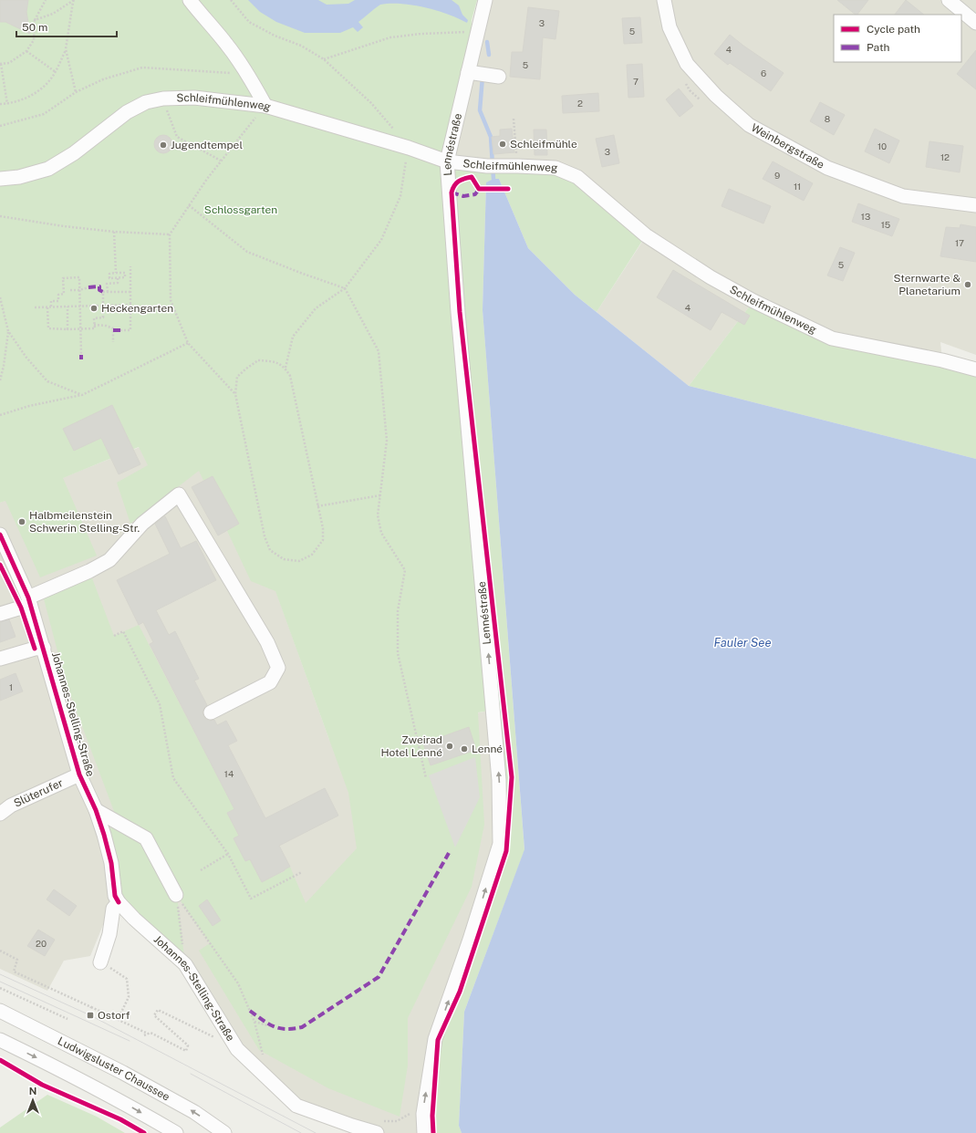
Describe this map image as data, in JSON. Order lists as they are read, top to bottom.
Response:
{
  "streets": {
    "street": [
      "Schleifmühlenweg",
      "Lennéstraße",
      "Weinbergstraße",
      "Johannes-Stelling-Straße",
      "Slüterufer",
      "Ludwigsluster Chaussee"
    ]
  },
  "crossings": [
    ["Schleifmühlenweg", "Lennéstraße"],
    ["Johannes-Stelling-Straße", "Slüterufer"]
  ],
  "one_way": ["Lennéstraße"],
  "water": ["Fauler See"],
  "parks": ["Schlossgarten"],
  "places": {
    "other": [
      "Schleifmühle",
      "Jugendtempel",
      "Sternwarte & Planetarium",
      "Heckengarten",
      "Halbmeilenstein Schwerin Stelling-Str.",
      "Zweirad Hotel Lenné",
      "Lenné"
    ],
    "transit": ["Ostorf"]
  },
  "house_numbers": [
    "3",
    "5",
    "4",
    "5",
    "6",
    "7",
    "2",
    "8",
    "10",
    "3",
    "12",
    "9",
    "11",
    "13",
    "15",
    "17",
    "5",
    "4",
    "1",
    "14",
    "20"
  ],
  "legend": ["Cycle path", "Path"],
  "scale_bar": "50 m",
  "north": "top"
}
